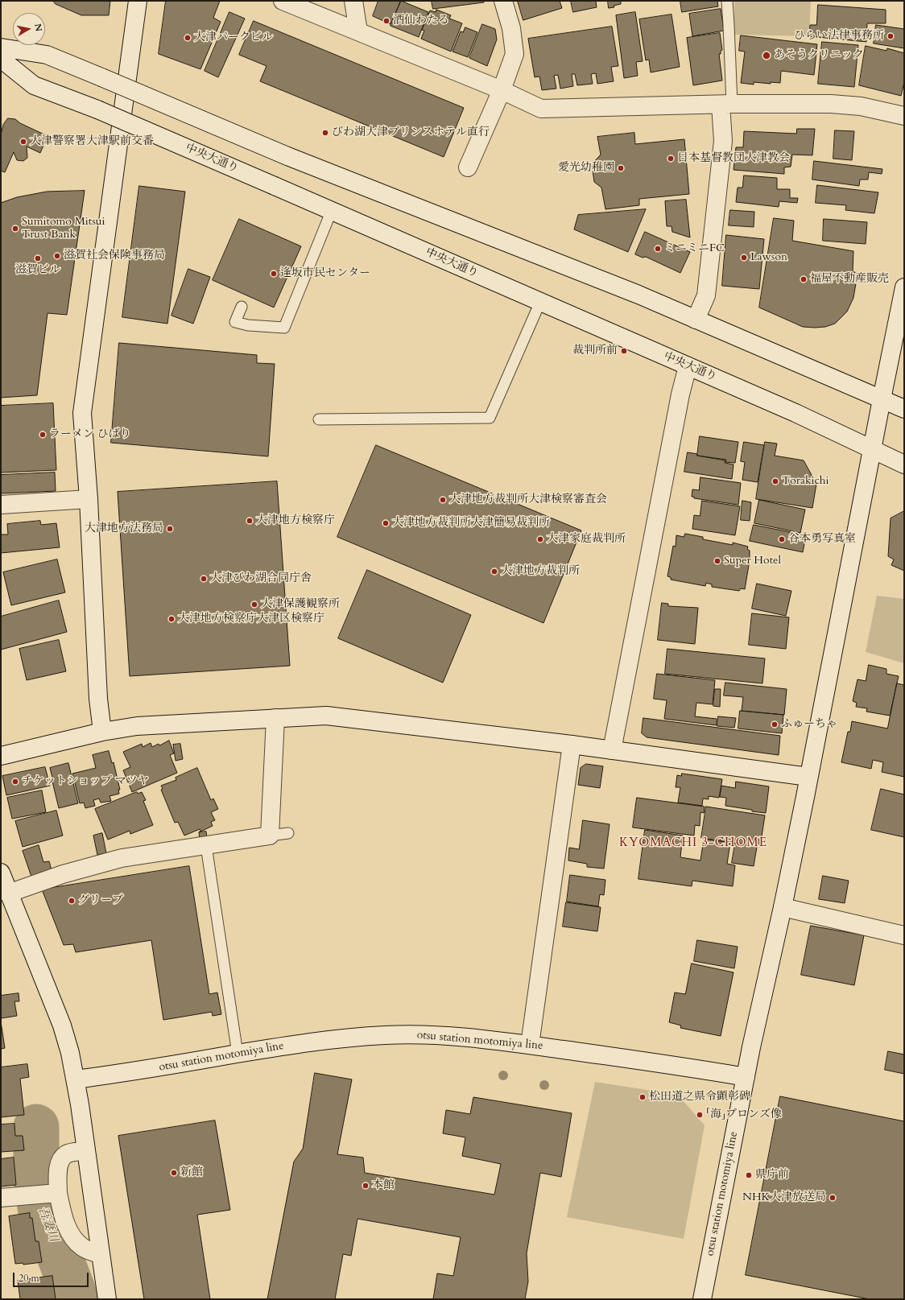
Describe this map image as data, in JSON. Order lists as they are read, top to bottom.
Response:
{
  "streets": {
    "street": ["中央大通り", "otsu station motomiya line"]
  },
  "districts": ["KYOMACHI 3-CHOME"],
  "water": ["吾妻川"],
  "places": [
    "酒仙わたる",
    "ひらい法律事務所",
    "大津パークビル",
    "あそうクリニック",
    "びわ湖大津プリンスホテル直行",
    "大津警察署大津駅前交番",
    "日本基督教団大津教会",
    "愛光幼稚園",
    "Sumitomo Mitsui Trust Bank",
    "ミニミニFC",
    "滋賀社会保険事務局",
    "Lawson",
    "滋賀ビル",
    "逢坂市民センター",
    "福屋不動産販売",
    "裁判所前",
    "ラーメン ひばり",
    "Torakichi",
    "大津地方裁判所大津検察審査会",
    "大津地方検察庁",
    "大津地方裁判所大津簡易裁判所",
    "大津地方法務局",
    "大津家庭裁判所",
    "谷本勇写真室",
    "Super Hotel",
    "大津地方裁判所",
    "大津びわ湖合同庁舎",
    "大津保護観察所",
    "大津地方検察庁大津区検察庁",
    "ふゅーちゃ",
    "チケットショップ マツヤ",
    "グリーブ",
    "松田道之県令顕彰碑",
    "「海」ブロンズ像",
    "新館",
    "県庁前",
    "本館",
    "NHK大津放送局"
  ],
  "scale_bar": "20 m",
  "north": "right"
}
